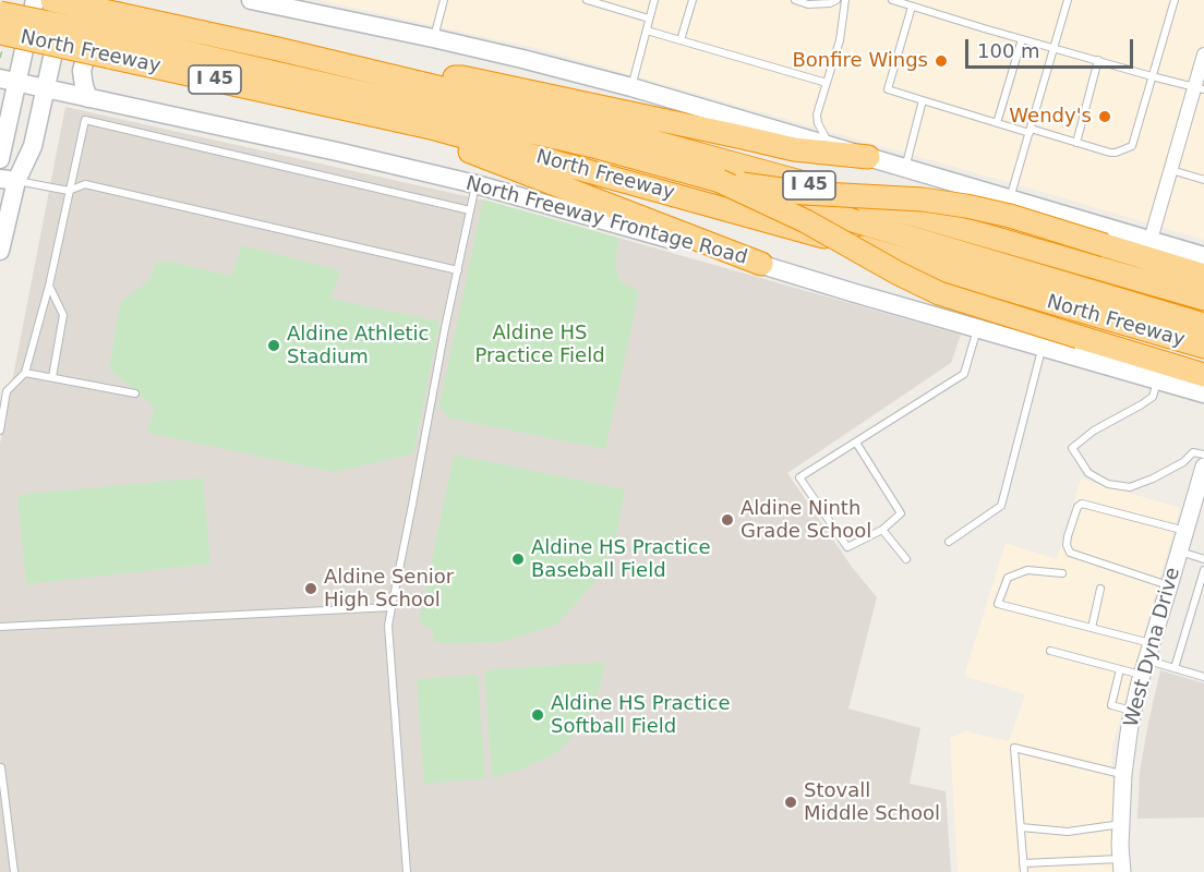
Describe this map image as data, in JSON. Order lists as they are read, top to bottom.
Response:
{
  "streets": {
    "highway": ["North Freeway", "I 45"],
    "main road": ["North Freeway Frontage Road"],
    "street": ["West Dyna Drive"]
  },
  "parks": ["Aldine HS Practice Field"],
  "places": [
    "Bonfire Wings",
    "Wendy's",
    "Aldine Athletic Stadium",
    "Aldine Ninth Grade School",
    "Aldine HS Practice Baseball Field",
    "Aldine Senior High School",
    "Aldine HS Practice Softball Field",
    "Stovall Middle School"
  ],
  "scale_bar": "100 m"
}
